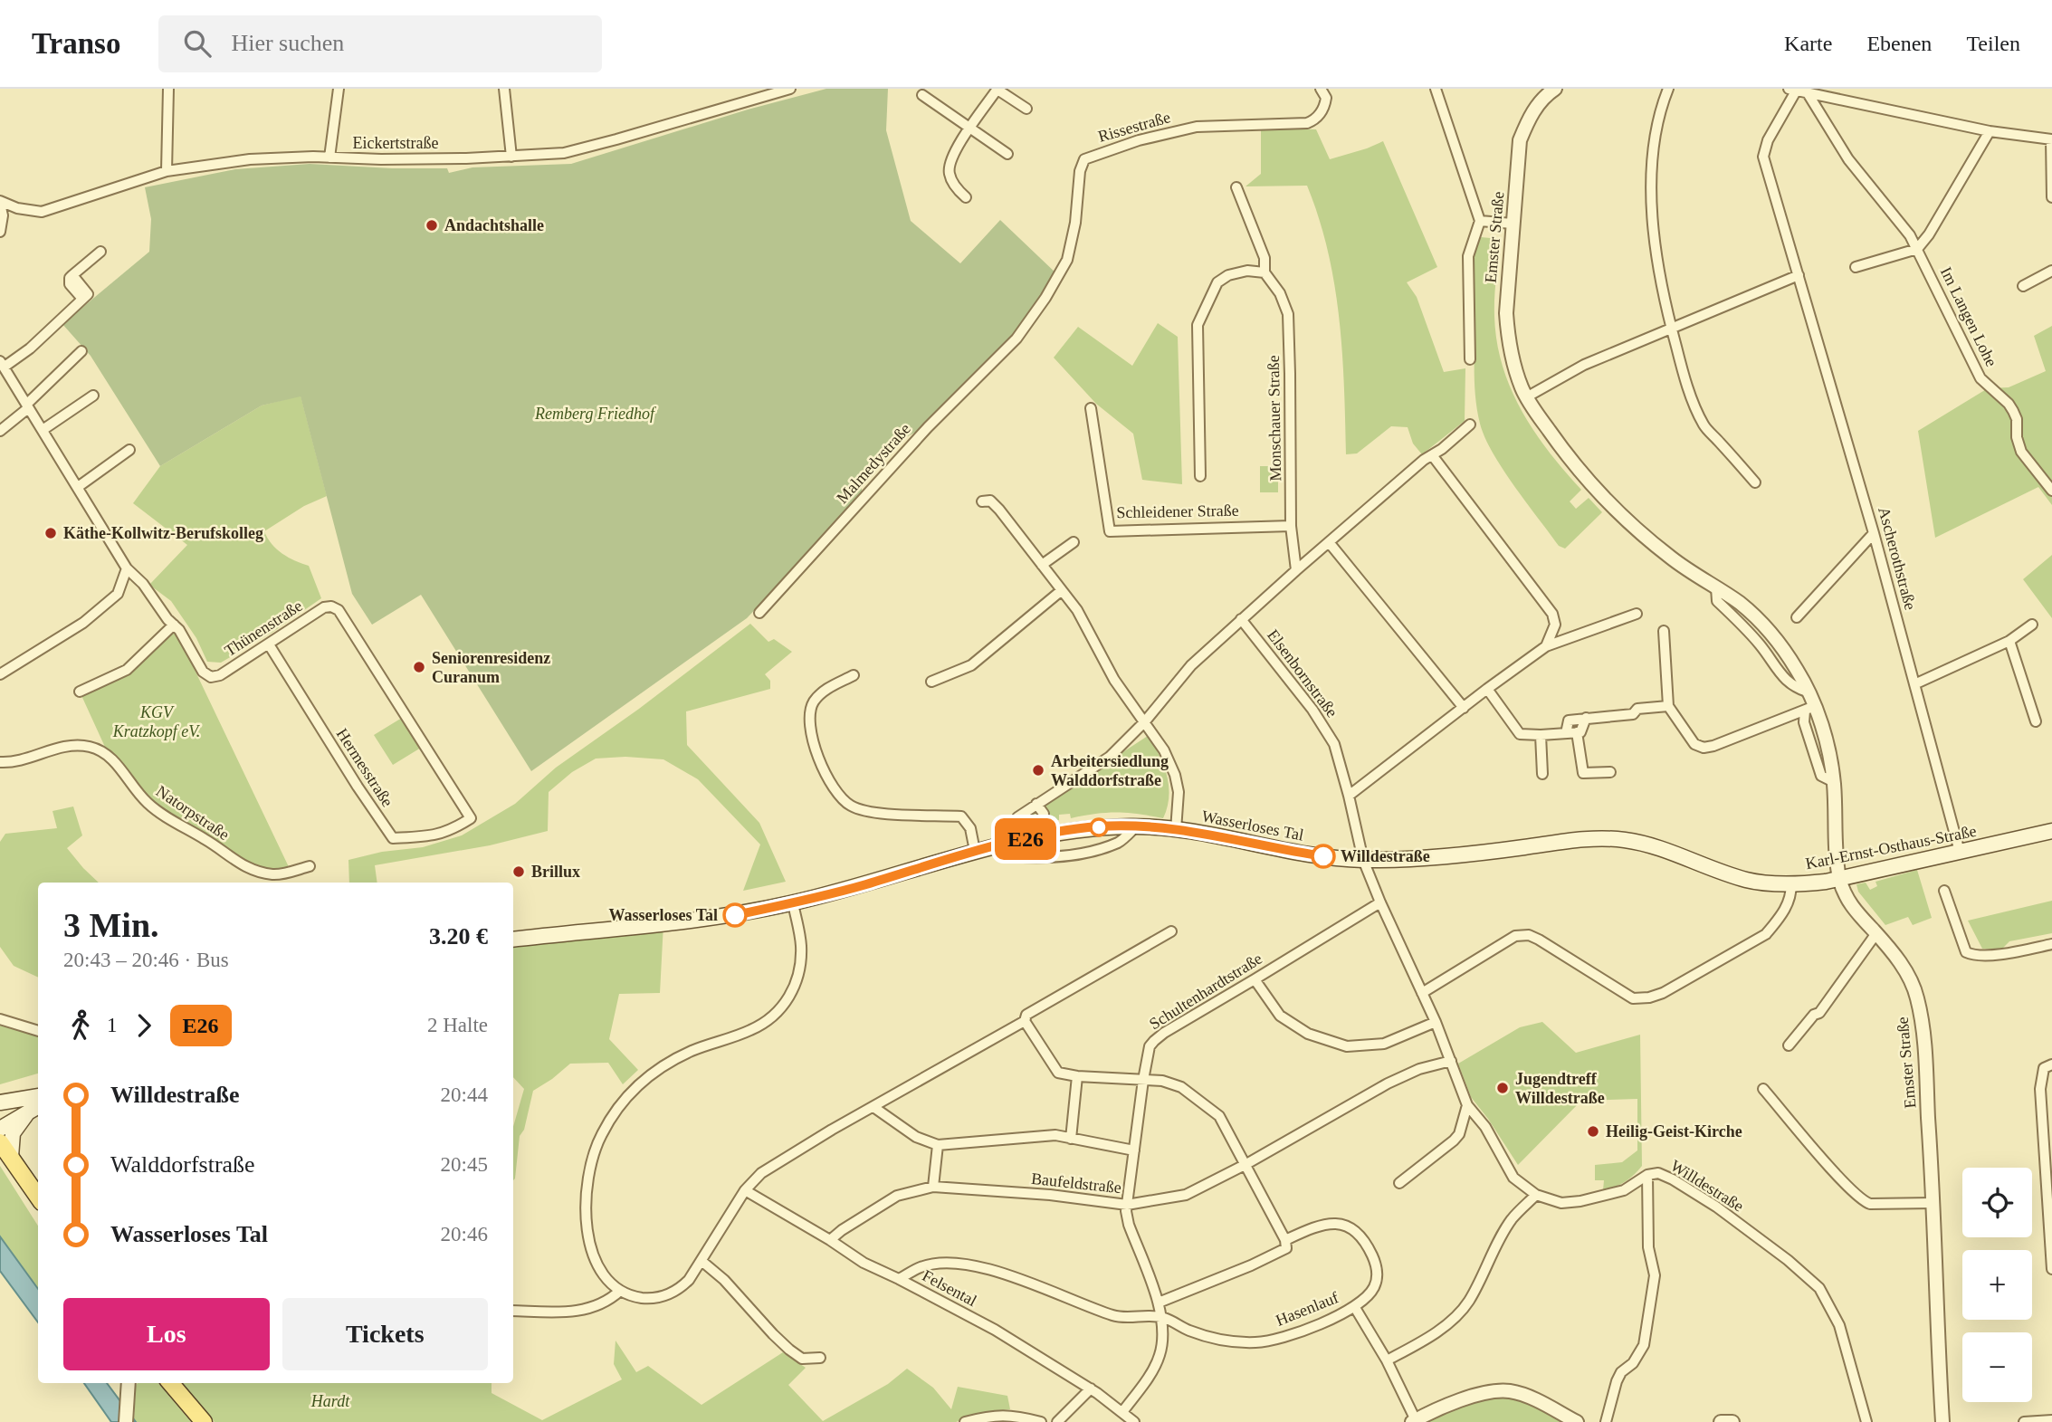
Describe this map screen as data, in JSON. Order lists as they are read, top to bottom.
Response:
{
  "streets": {
    "main road": ["Wasserloses Tal", "Karl-Ernst-Osthaus-Straße"],
    "street": [
      "Rissestraße",
      "Eickertstraße",
      "Emster Straße",
      "Im Langen Lohe",
      "Monschauer Straße",
      "Malmedystraße",
      "Schleidener Straße",
      "Ascherothstraße",
      "Thünenstraße",
      "Elsenbornstraße",
      "Hermesstraße",
      "Natorpstraße",
      "Schultenhardtstraße",
      "Baufeldstraße",
      "Willdestraße",
      "Felsental",
      "Hasenlauf"
    ]
  },
  "crossings": [
    ["Rissestraße", "Malmedystraße"],
    ["Emster Straße", "Karl-Ernst-Osthaus-Straße"],
    ["Monschauer Straße", "Schleidener Straße"],
    ["Ascherothstraße", "Karl-Ernst-Osthaus-Straße"],
    ["Thünenstraße", "Hermesstraße"],
    ["Elsenbornstraße", "Wasserloses Tal"],
    ["Elsenbornstraße", "Karl-Ernst-Osthaus-Straße"],
    ["Elsenbornstraße", "Willdestraße"],
    ["Wasserloses Tal", "Karl-Ernst-Osthaus-Straße"],
    ["Wasserloses Tal", "Willdestraße"],
    ["Karl-Ernst-Osthaus-Straße", "Willdestraße"],
    ["Schultenhardtstraße", "Baufeldstraße"],
    ["Schultenhardtstraße", "Willdestraße"],
    ["Schultenhardtstraße", "Felsental"],
    ["Schultenhardtstraße", "Hasenlauf"],
    ["Baufeldstraße", "Willdestraße"],
    ["Baufeldstraße", "Felsental"],
    ["Felsental", "Hasenlauf"]
  ],
  "parks": ["Remberg Friedhof", "KGV Kratzkopf eV.", "Hardt"],
  "places": [
    "Andachtshalle",
    "Käthe-Kollwitz-Berufskolleg",
    "Seniorenresidenz Curanum",
    "Arbeitersiedlung Walddorfstraße",
    "Willdestraße",
    "Brillux",
    "Wasserloses Tal",
    "Jugendtreff Willdestraße",
    "Heilig-Geist-Kirche"
  ],
  "lines": ["bus line E26"],
  "page": {
    "header": "Transo",
    "search": "Hier suchen",
    "nav": ["Karte", "Ebenen", "Teilen"],
    "on_map": "E26",
    "heading": ["3 Min.", "20:43 – 20:46 · Bus", "3.20 €"],
    "legs": ["1", "E26", "2 Halte"],
    "list": [
      {
        "name": "Willdestraße",
        "value": "20:44"
      },
      {
        "name": "Walddorfstraße",
        "value": "20:45"
      },
      {
        "name": "Wasserloses Tal",
        "value": "20:46"
      }
    ],
    "map_buttons": ["+", "−"],
    "buttons": ["Los", "Tickets"]
  }
}
